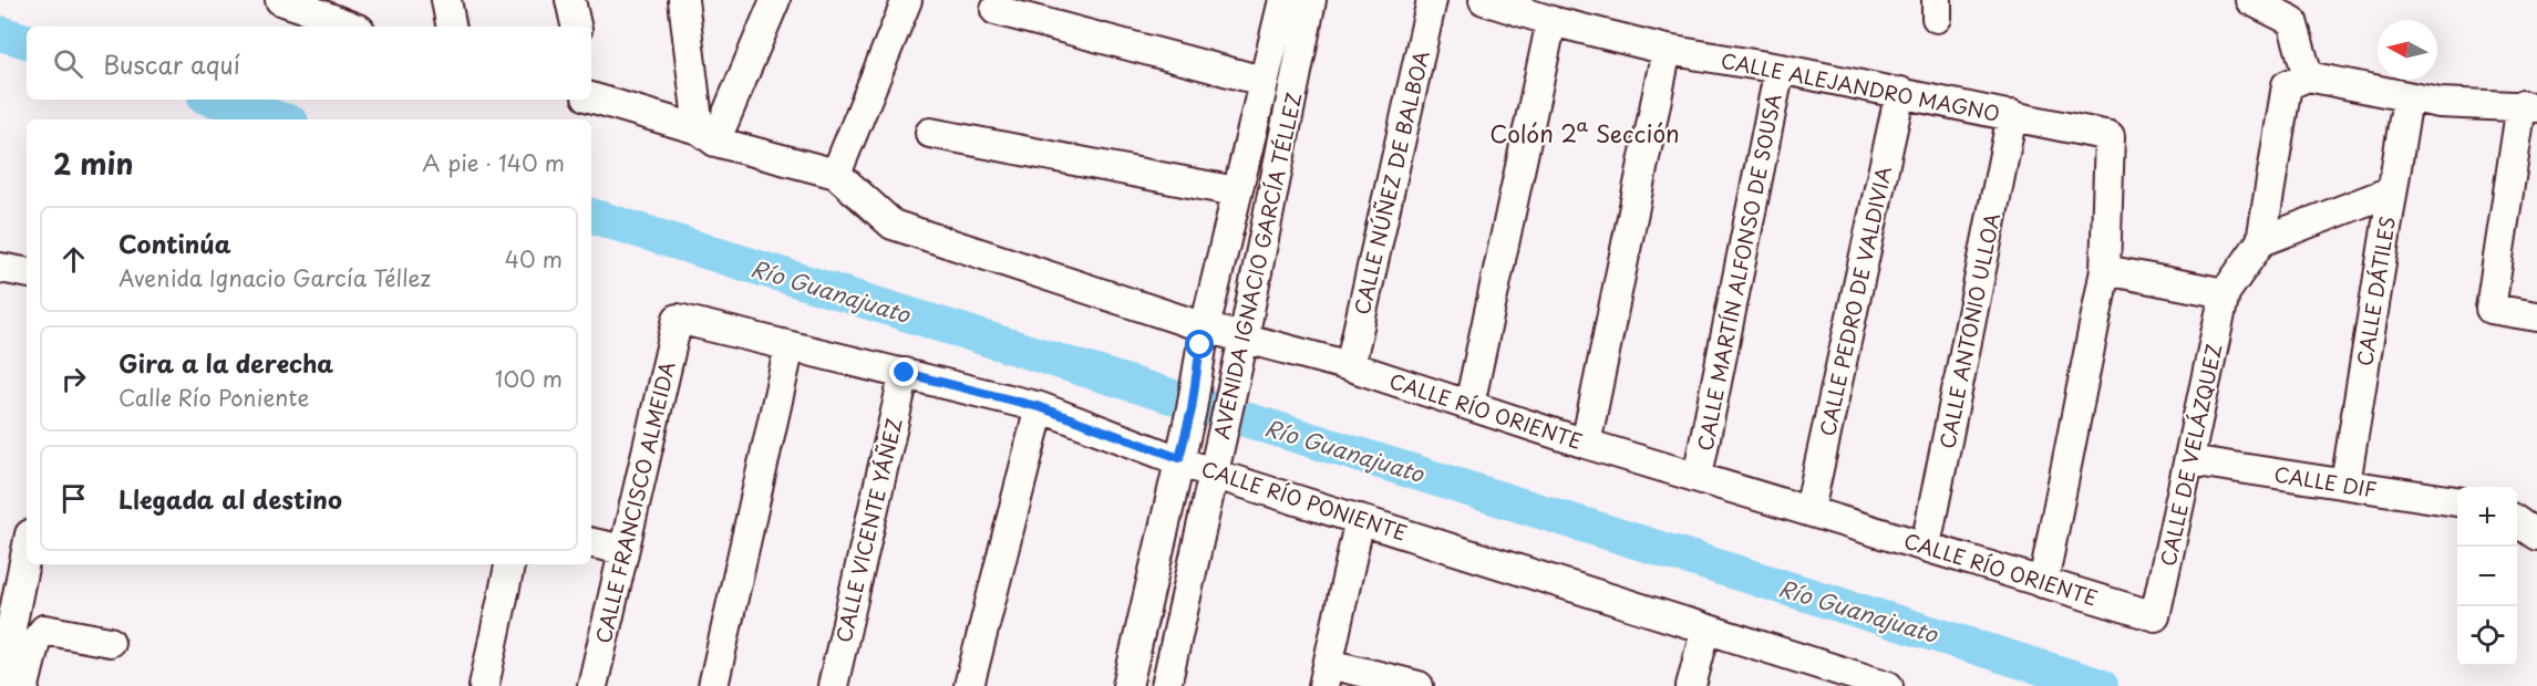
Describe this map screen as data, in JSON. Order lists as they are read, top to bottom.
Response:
{
  "streets": {
    "street": [
      "CALLE ALEJANDRO MAGNO",
      "CALLE NÚÑEZ DE BALBOA",
      "AVENIDA IGNACIO GARCÍA TÉLLEZ",
      "CALLE MARTÍN ALFONSO DE SOUSA",
      "CALLE DÁTILES",
      "CALLE PEDRO DE VALDIVIA",
      "CALLE ANTONIO ULLOA",
      "CALLE RÍO ORIENTE",
      "CALLE DE VELÁZQUEZ",
      "CALLE DIF",
      "CALLE RÍO PONIENTE",
      "CALLE FRANCISCO ALMEIDA",
      "CALLE VICENTE YÁÑEZ"
    ]
  },
  "crossings": [
    ["CALLE ALEJANDRO MAGNO", "CALLE MARTÍN ALFONSO DE SOUSA"],
    ["CALLE ALEJANDRO MAGNO", "CALLE PEDRO DE VALDIVIA"],
    ["CALLE ALEJANDRO MAGNO", "CALLE ANTONIO ULLOA"],
    ["CALLE ALEJANDRO MAGNO", "CALLE RÍO ORIENTE"],
    ["CALLE NÚÑEZ DE BALBOA", "CALLE RÍO ORIENTE"],
    ["AVENIDA IGNACIO GARCÍA TÉLLEZ", "CALLE RÍO ORIENTE"],
    ["AVENIDA IGNACIO GARCÍA TÉLLEZ", "CALLE RÍO PONIENTE"],
    ["CALLE MARTÍN ALFONSO DE SOUSA", "CALLE RÍO ORIENTE"],
    ["CALLE DÁTILES", "CALLE DIF"],
    ["CALLE PEDRO DE VALDIVIA", "CALLE RÍO ORIENTE"],
    ["CALLE ANTONIO ULLOA", "CALLE RÍO ORIENTE"],
    ["CALLE RÍO ORIENTE", "CALLE DE VELÁZQUEZ"],
    ["CALLE DE VELÁZQUEZ", "CALLE DIF"],
    ["CALLE RÍO PONIENTE", "CALLE FRANCISCO ALMEIDA"],
    ["CALLE RÍO PONIENTE", "CALLE VICENTE YÁÑEZ"]
  ],
  "districts": ["Colón 2ª Sección"],
  "water": ["Río Guanajuato"],
  "north": "left",
  "page": {
    "search": "Buscar aquí",
    "heading": ["2 min", "A pie · 140 m"],
    "list": [
      ["Continúa", "Avenida Ignacio García Téllez", "40 m"],
      ["Gira a la derecha", "Calle Río Poniente", "100 m"],
      "Llegada al destino"
    ],
    "map_buttons": ["+", "−"]
  }
}
